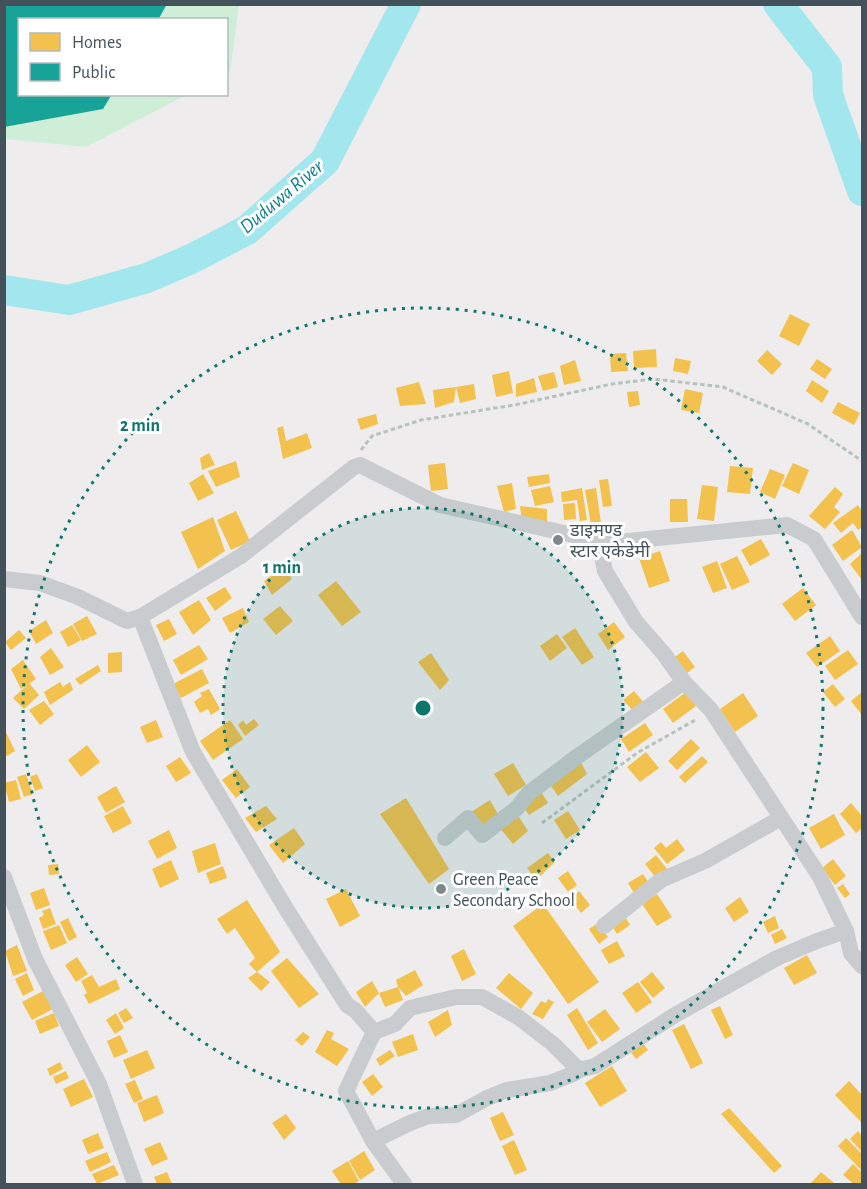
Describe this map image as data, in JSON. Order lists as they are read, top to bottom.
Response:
{
  "water": ["Duduwa River"],
  "places": ["डाइमण्ड स्टार एकेडेमी", "Green Peace Secondary School"],
  "legend": ["Homes", "Public"],
  "rings": ["2 min", "1 min"]
}
